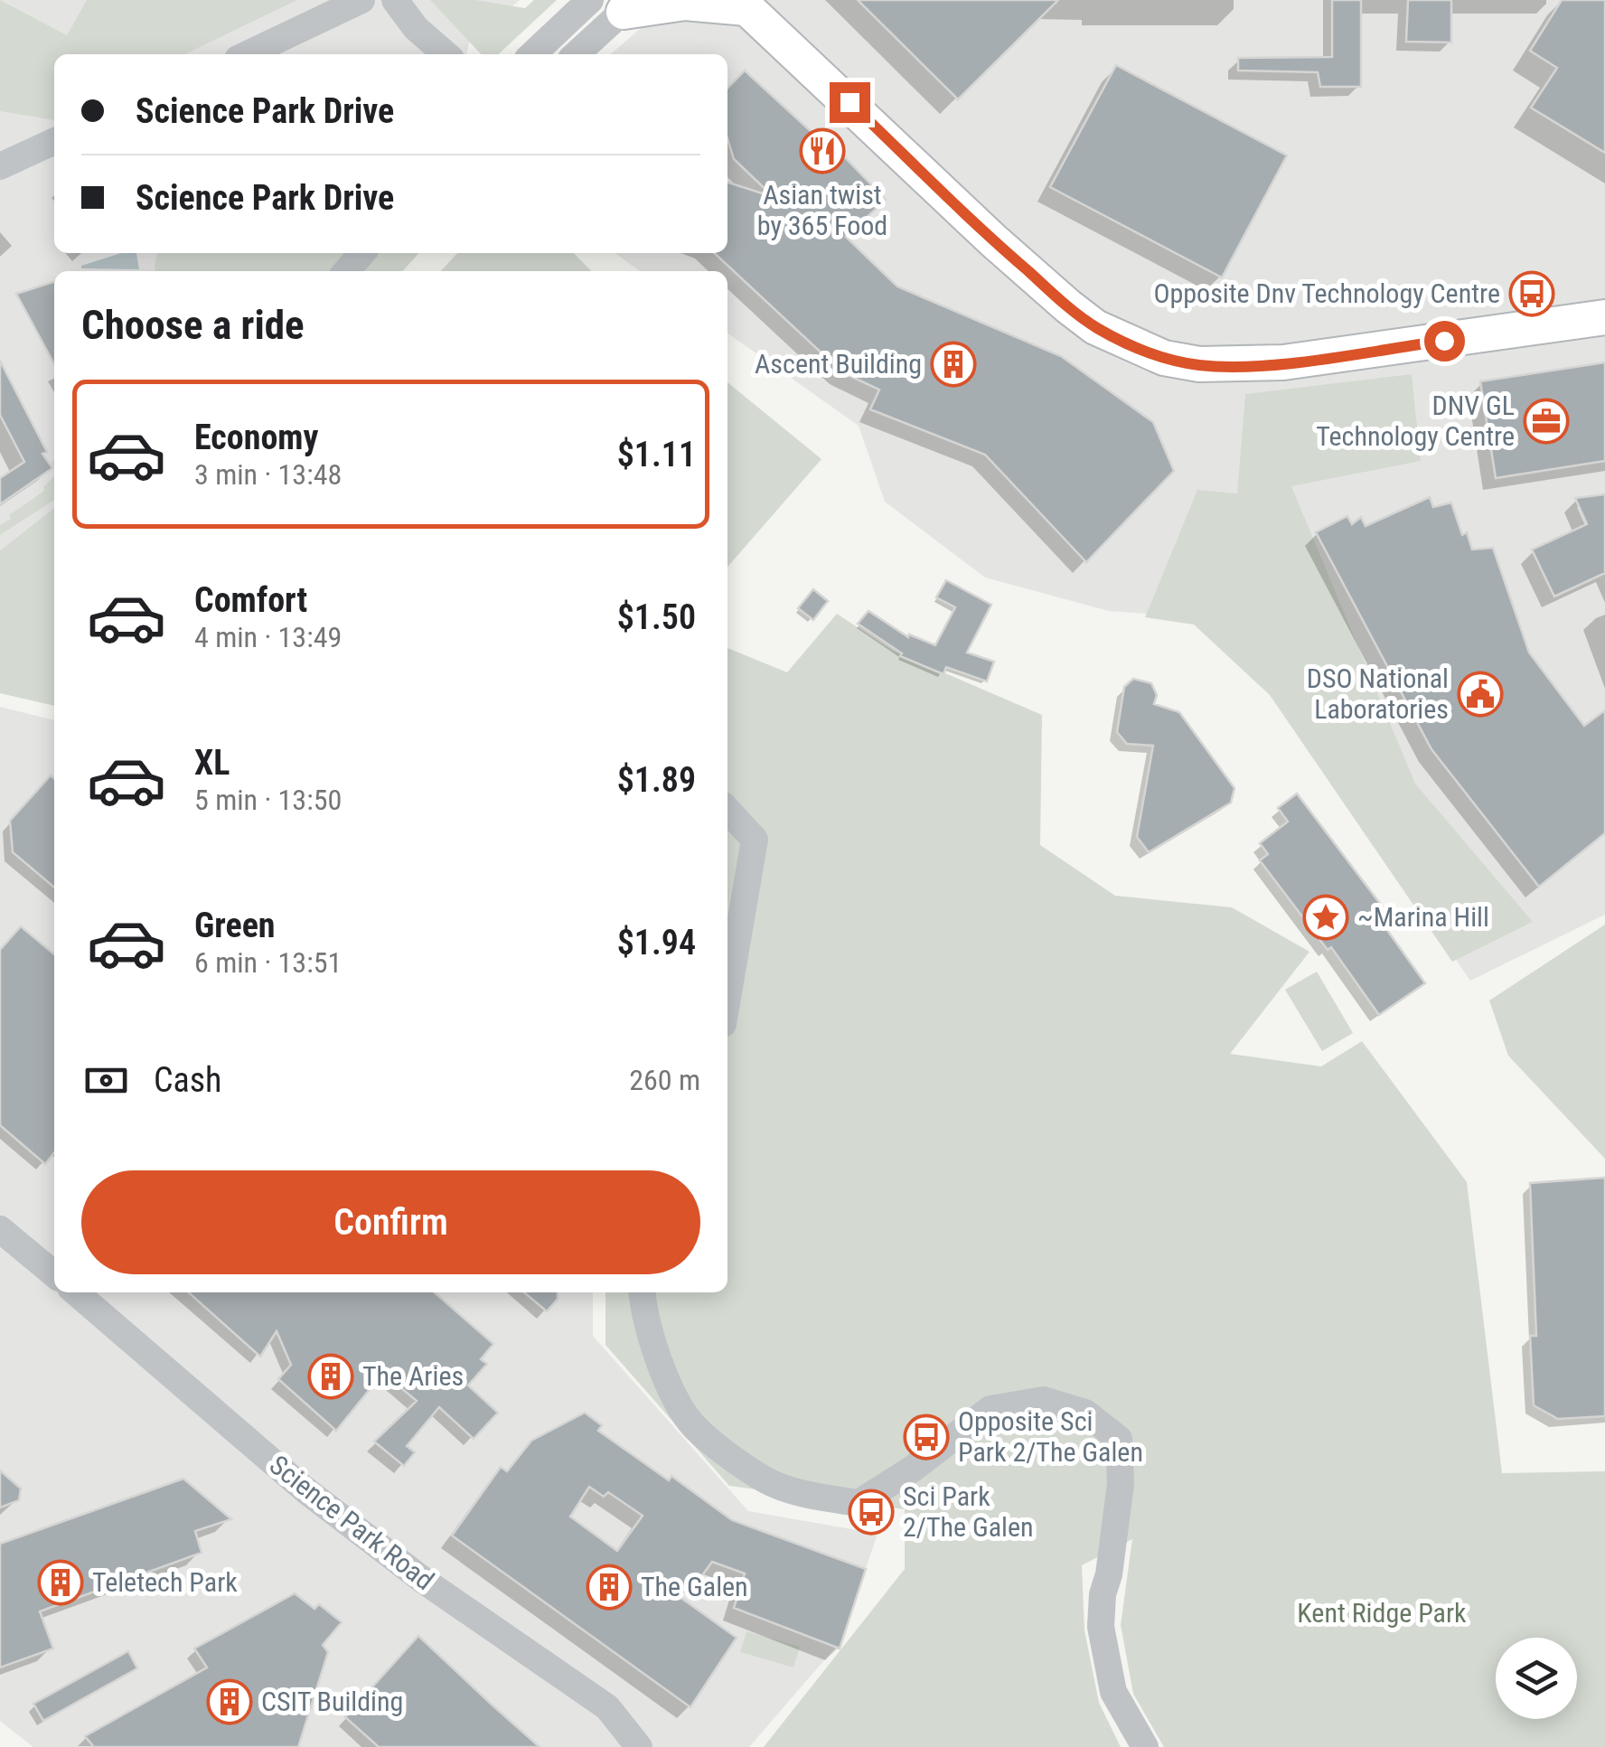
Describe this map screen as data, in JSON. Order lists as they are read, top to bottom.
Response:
{
  "streets": {
    "street": ["Science Park Road"]
  },
  "parks": ["Kent Ridge Park"],
  "places": {
    "restaurant": ["Asian twist by 365 Food"],
    "bus stop": ["Opposite Dnv Technology Centre", "Opposite Sci Park 2/The Galen", "Sci Park 2/The Galen"],
    "building": [
      "Ascent Building",
      "The Aries",
      "Teletech Park",
      "The Galen",
      "CSIT Building"
    ],
    "office": ["DNV GL Technology Centre"],
    "public building": ["DSO National Laboratories"],
    "place": ["~Marina Hill"]
  },
  "page": {
    "banner": ["Science Park Drive", "Science Park Drive"],
    "heading": "Choose a ride",
    "list": [
      {
        "name": "Economy",
        "note": "3 min · 13:48",
        "value": "$1.11"
      },
      {
        "name": "Comfort",
        "note": "4 min · 13:49",
        "value": "$1.50"
      },
      {
        "name": "XL",
        "note": "5 min · 13:50",
        "value": "$1.89"
      },
      {
        "name": "Green",
        "note": "6 min · 13:51",
        "value": "$1.94"
      }
    ],
    "pay": ["Cash", "260 m"],
    "buttons": "Confirm"
  }
}
